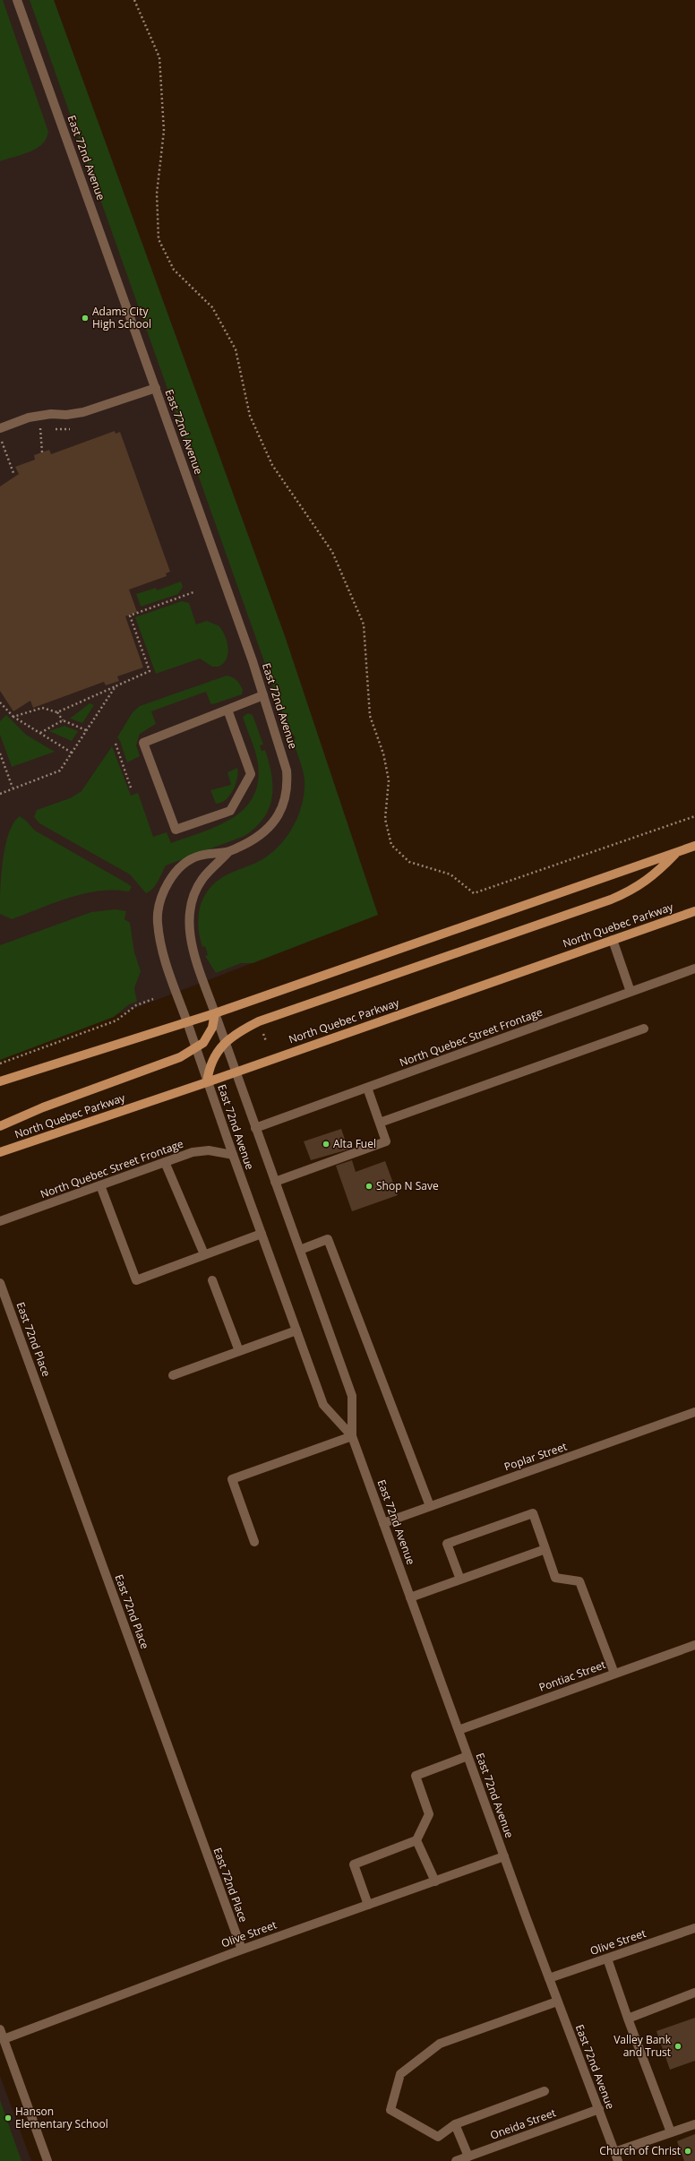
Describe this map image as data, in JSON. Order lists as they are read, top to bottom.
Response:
{
  "streets": {
    "main road": ["North Quebec Parkway"],
    "street": [
      "East 72nd Avenue",
      "North Quebec Street Frontage",
      "East 72nd Place",
      "Poplar Street",
      "Pontiac Street",
      "Olive Street",
      "Oneida Street"
    ]
  },
  "crossings": [
    ["East 72nd Avenue", "North Quebec Parkway"],
    ["East 72nd Avenue", "North Quebec Street Frontage"],
    ["East 72nd Avenue", "Poplar Street"],
    ["East 72nd Avenue", "Pontiac Street"],
    ["East 72nd Avenue", "Olive Street"],
    ["East 72nd Avenue", "Oneida Street"],
    ["East 72nd Place", "Olive Street"]
  ],
  "places": [
    "Adams City High School",
    "Alta Fuel",
    "Shop N Save",
    "Valley Bank and Trust",
    "Hanson Elementary School",
    "Church of Christ"
  ]
}
